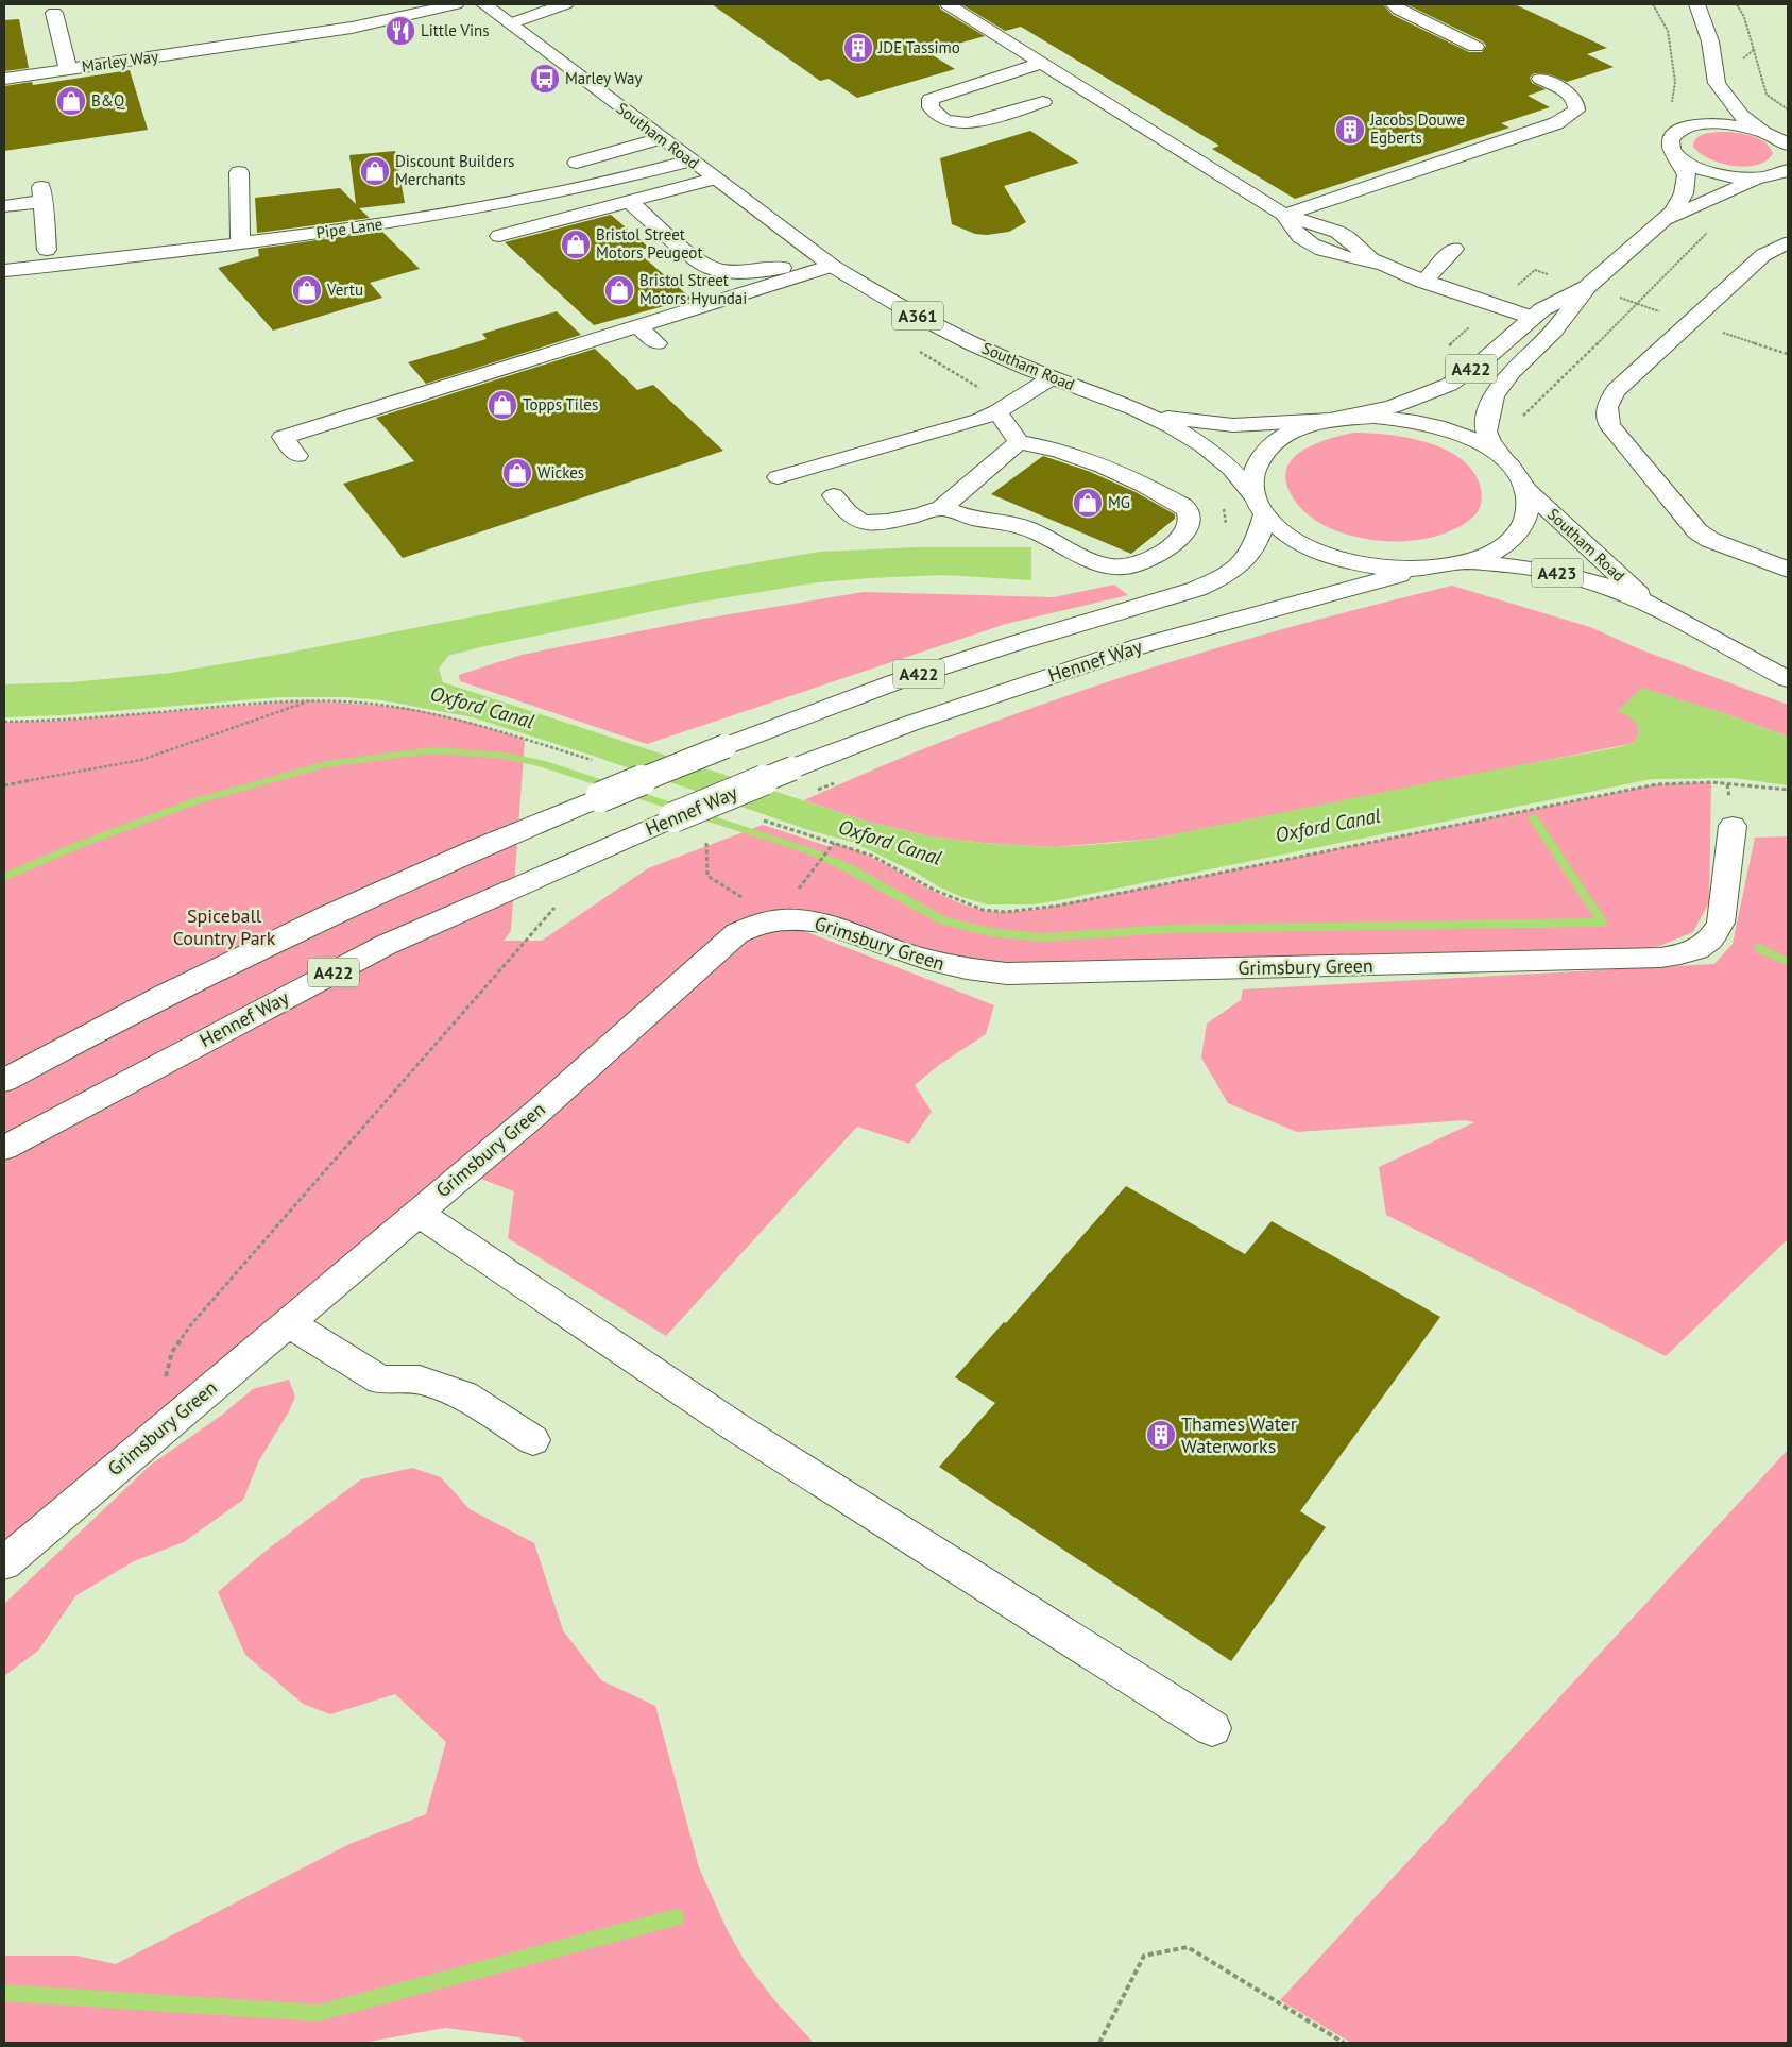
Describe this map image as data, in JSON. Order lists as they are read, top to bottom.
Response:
{
  "streets": {
    "main road": [
      "Marley Way",
      "Southam Road",
      "Pipe Lane",
      "A361",
      "A422",
      "A423",
      "Hennef Way",
      "Grimsbury Green"
    ]
  },
  "crossings": [
    ["Southam Road", "Pipe Lane"],
    ["Southam Road", "A422"],
    ["Southam Road", "Hennef Way"],
    ["A422", "Hennef Way"]
  ],
  "water": ["Oxford Canal"],
  "parks": ["Spiceball Country Park"],
  "places": {
    "restaurant": ["Little Vins"],
    "building": ["JDE Tassimo", "Jacobs Douwe Egberts", "Thames Water Waterworks"],
    "bus stop": ["Marley Way"],
    "shop": [
      "B&Q",
      "Discount Builders Merchants",
      "Bristol Street Motors Peugeot",
      "Vertu",
      "Bristol Street Motors Hyundai",
      "Topps Tiles",
      "Wickes",
      "MG"
    ]
  }
}
